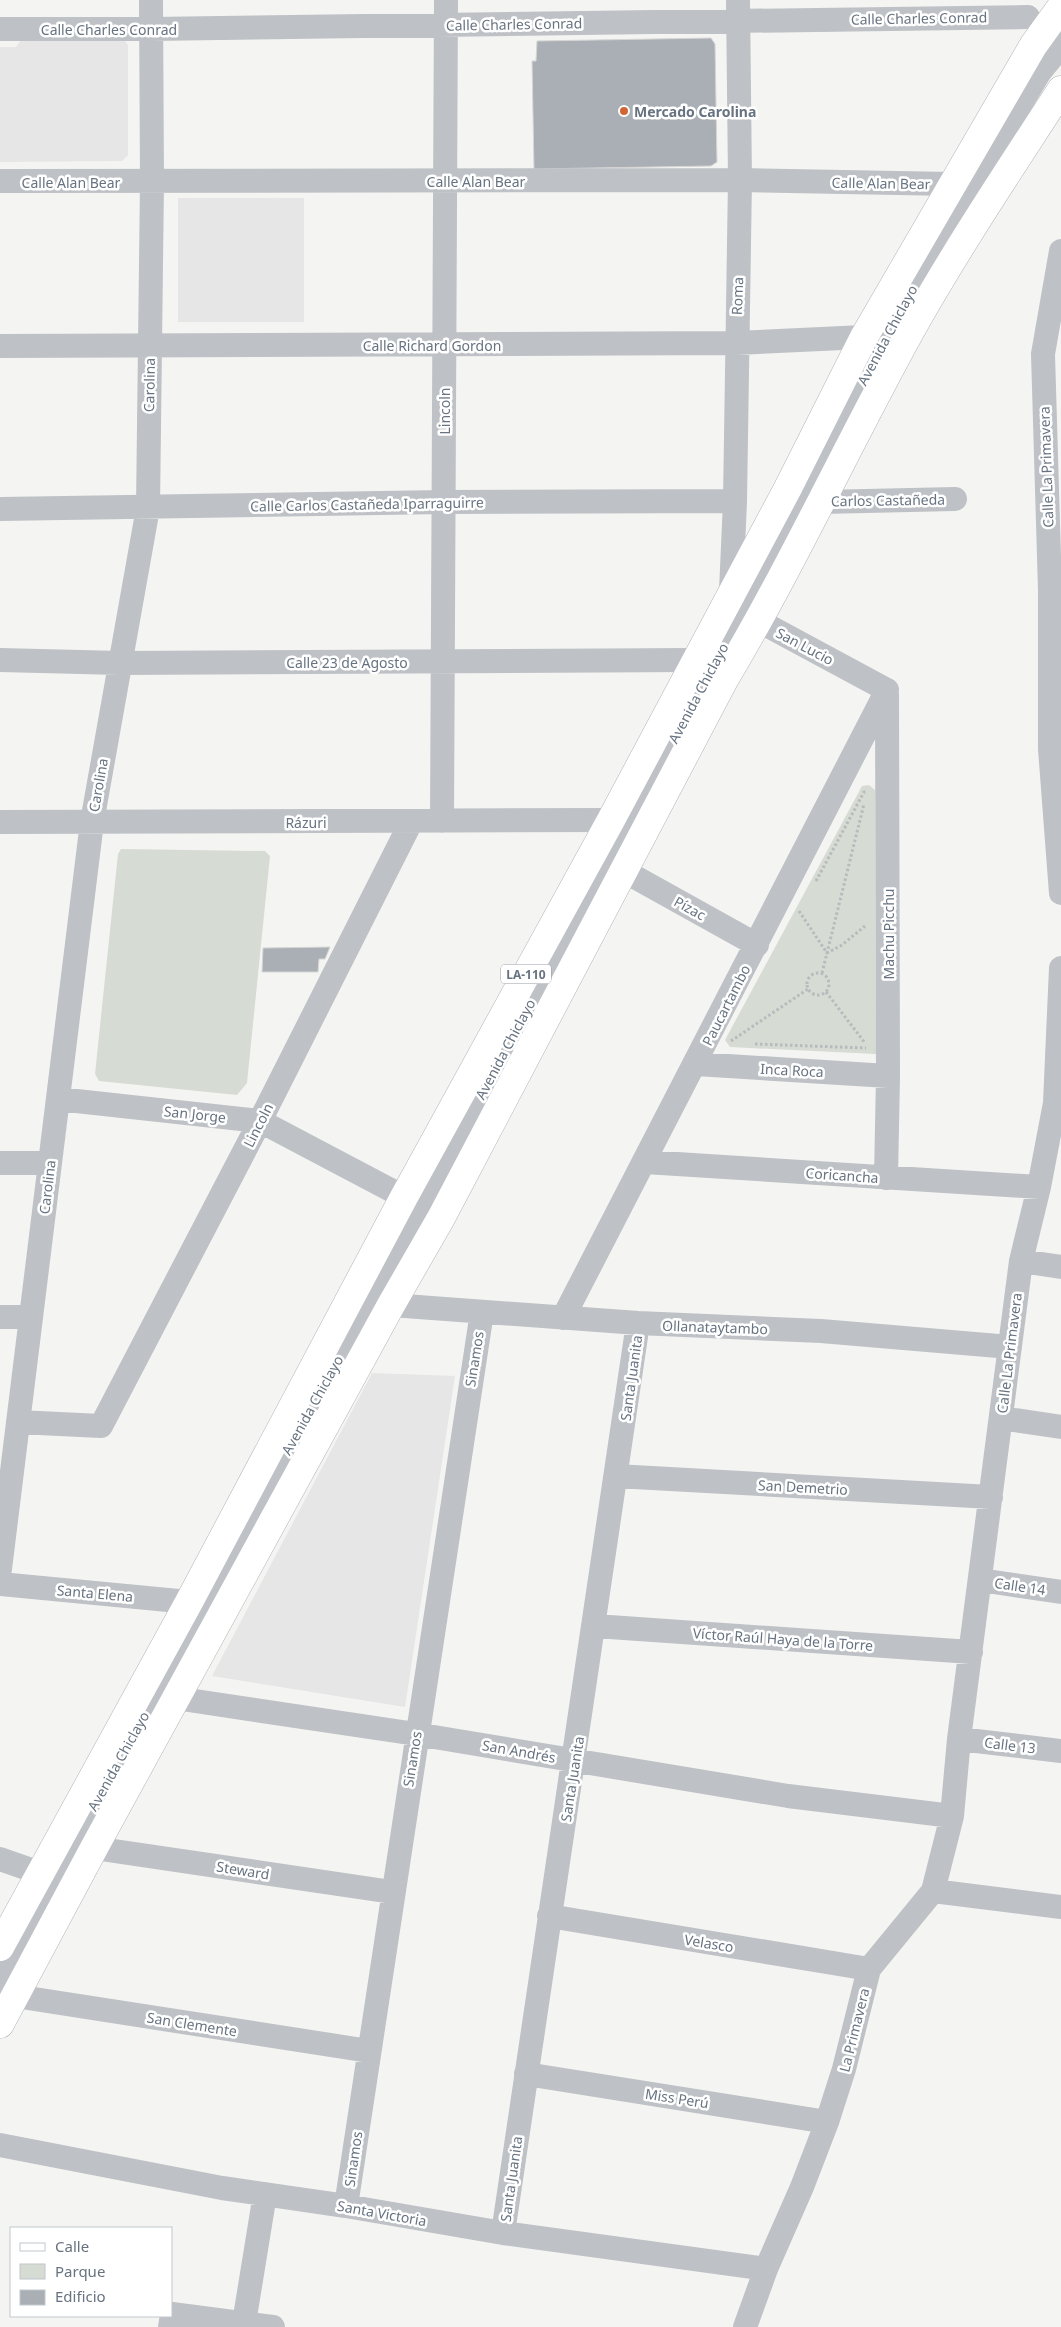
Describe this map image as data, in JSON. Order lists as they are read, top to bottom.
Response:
{
  "streets": {
    "main road": ["Avenida Chiclayo", "LA-110"],
    "street": [
      "Calle Charles Conrad",
      "Calle Alan Bear",
      "Roma",
      "Calle Richard Gordon",
      "Carolina",
      "Lincoln",
      "Calle La Primavera",
      "Carlos Castañeda",
      "Calle Carlos Castañeda Iparraguirre",
      "San Lucio",
      "Calle 23 de Agosto",
      "Rázuri",
      "Pízac",
      "Machu Picchu",
      "Paucartambo",
      "Inca Roca",
      "San Jorge",
      "Coricancha",
      "Ollanataytambo",
      "Sinamos",
      "Santa Juanita",
      "San Demetrio",
      "Calle 14",
      "Santa Elena",
      "Víctor Raúl Haya de la Torre",
      "Calle 13",
      "San Andrés",
      "Steward",
      "Velasco",
      "San Clemente",
      "La Primavera",
      "Miss Perú",
      "Santa Victoria"
    ]
  },
  "crossings": [
    ["Calle Charles Conrad", "Roma"],
    ["Calle Charles Conrad", "Carolina"],
    ["Calle Charles Conrad", "Lincoln"],
    ["Calle Alan Bear", "Roma"],
    ["Calle Alan Bear", "Avenida Chiclayo"],
    ["Calle Alan Bear", "Carolina"],
    ["Calle Alan Bear", "Lincoln"],
    ["Roma", "Avenida Chiclayo"],
    ["Roma", "Calle Richard Gordon"],
    ["Roma", "Calle Carlos Castañeda Iparraguirre"],
    ["Roma", "San Lucio"],
    ["Avenida Chiclayo", "Calle Richard Gordon"],
    ["Avenida Chiclayo", "Carlos Castañeda"],
    ["Avenida Chiclayo", "San Lucio"],
    ["Avenida Chiclayo", "Calle 23 de Agosto"],
    ["Avenida Chiclayo", "Rázuri"],
    ["Avenida Chiclayo", "Pízac"],
    ["Avenida Chiclayo", "San Jorge"],
    ["Avenida Chiclayo", "Ollanataytambo"],
    ["Avenida Chiclayo", "Santa Elena"],
    ["Avenida Chiclayo", "San Andrés"],
    ["Avenida Chiclayo", "Steward"],
    ["Avenida Chiclayo", "San Clemente"],
    ["Calle Richard Gordon", "Carolina"],
    ["Calle Richard Gordon", "Lincoln"],
    ["Carolina", "Lincoln"],
    ["Carolina", "Calle Carlos Castañeda Iparraguirre"],
    ["Carolina", "Calle 23 de Agosto"],
    ["Carolina", "Rázuri"],
    ["Carolina", "San Jorge"],
    ["Lincoln", "Calle Carlos Castañeda Iparraguirre"],
    ["Lincoln", "Calle 23 de Agosto"],
    ["Lincoln", "Rázuri"],
    ["Lincoln", "San Jorge"],
    ["Calle La Primavera", "Coricancha"],
    ["Calle La Primavera", "Ollanataytambo"],
    ["Calle La Primavera", "San Demetrio"],
    ["Calle La Primavera", "Calle 14"],
    ["Calle La Primavera", "Víctor Raúl Haya de la Torre"],
    ["Calle La Primavera", "Calle 13"],
    ["Calle La Primavera", "La Primavera"],
    ["San Lucio", "Machu Picchu"],
    ["San Lucio", "Paucartambo"],
    ["Pízac", "Paucartambo"],
    ["Machu Picchu", "Paucartambo"],
    ["Machu Picchu", "Inca Roca"],
    ["Machu Picchu", "Coricancha"],
    ["Paucartambo", "Inca Roca"],
    ["Paucartambo", "Coricancha"],
    ["Paucartambo", "Ollanataytambo"],
    ["Ollanataytambo", "Sinamos"],
    ["Ollanataytambo", "Santa Juanita"],
    ["Sinamos", "San Andrés"],
    ["Sinamos", "Steward"],
    ["Sinamos", "San Clemente"],
    ["Sinamos", "Santa Victoria"],
    ["Santa Juanita", "San Demetrio"],
    ["Santa Juanita", "Víctor Raúl Haya de la Torre"],
    ["Santa Juanita", "San Andrés"],
    ["Santa Juanita", "Velasco"],
    ["Santa Juanita", "Miss Perú"],
    ["Santa Juanita", "Santa Victoria"],
    ["Calle 13", "La Primavera"],
    ["San Andrés", "La Primavera"],
    ["Velasco", "La Primavera"],
    ["La Primavera", "Miss Perú"],
    ["La Primavera", "Santa Victoria"]
  ],
  "places": ["Mercado Carolina"],
  "legend": ["Calle", "Parque", "Edificio"]
}
